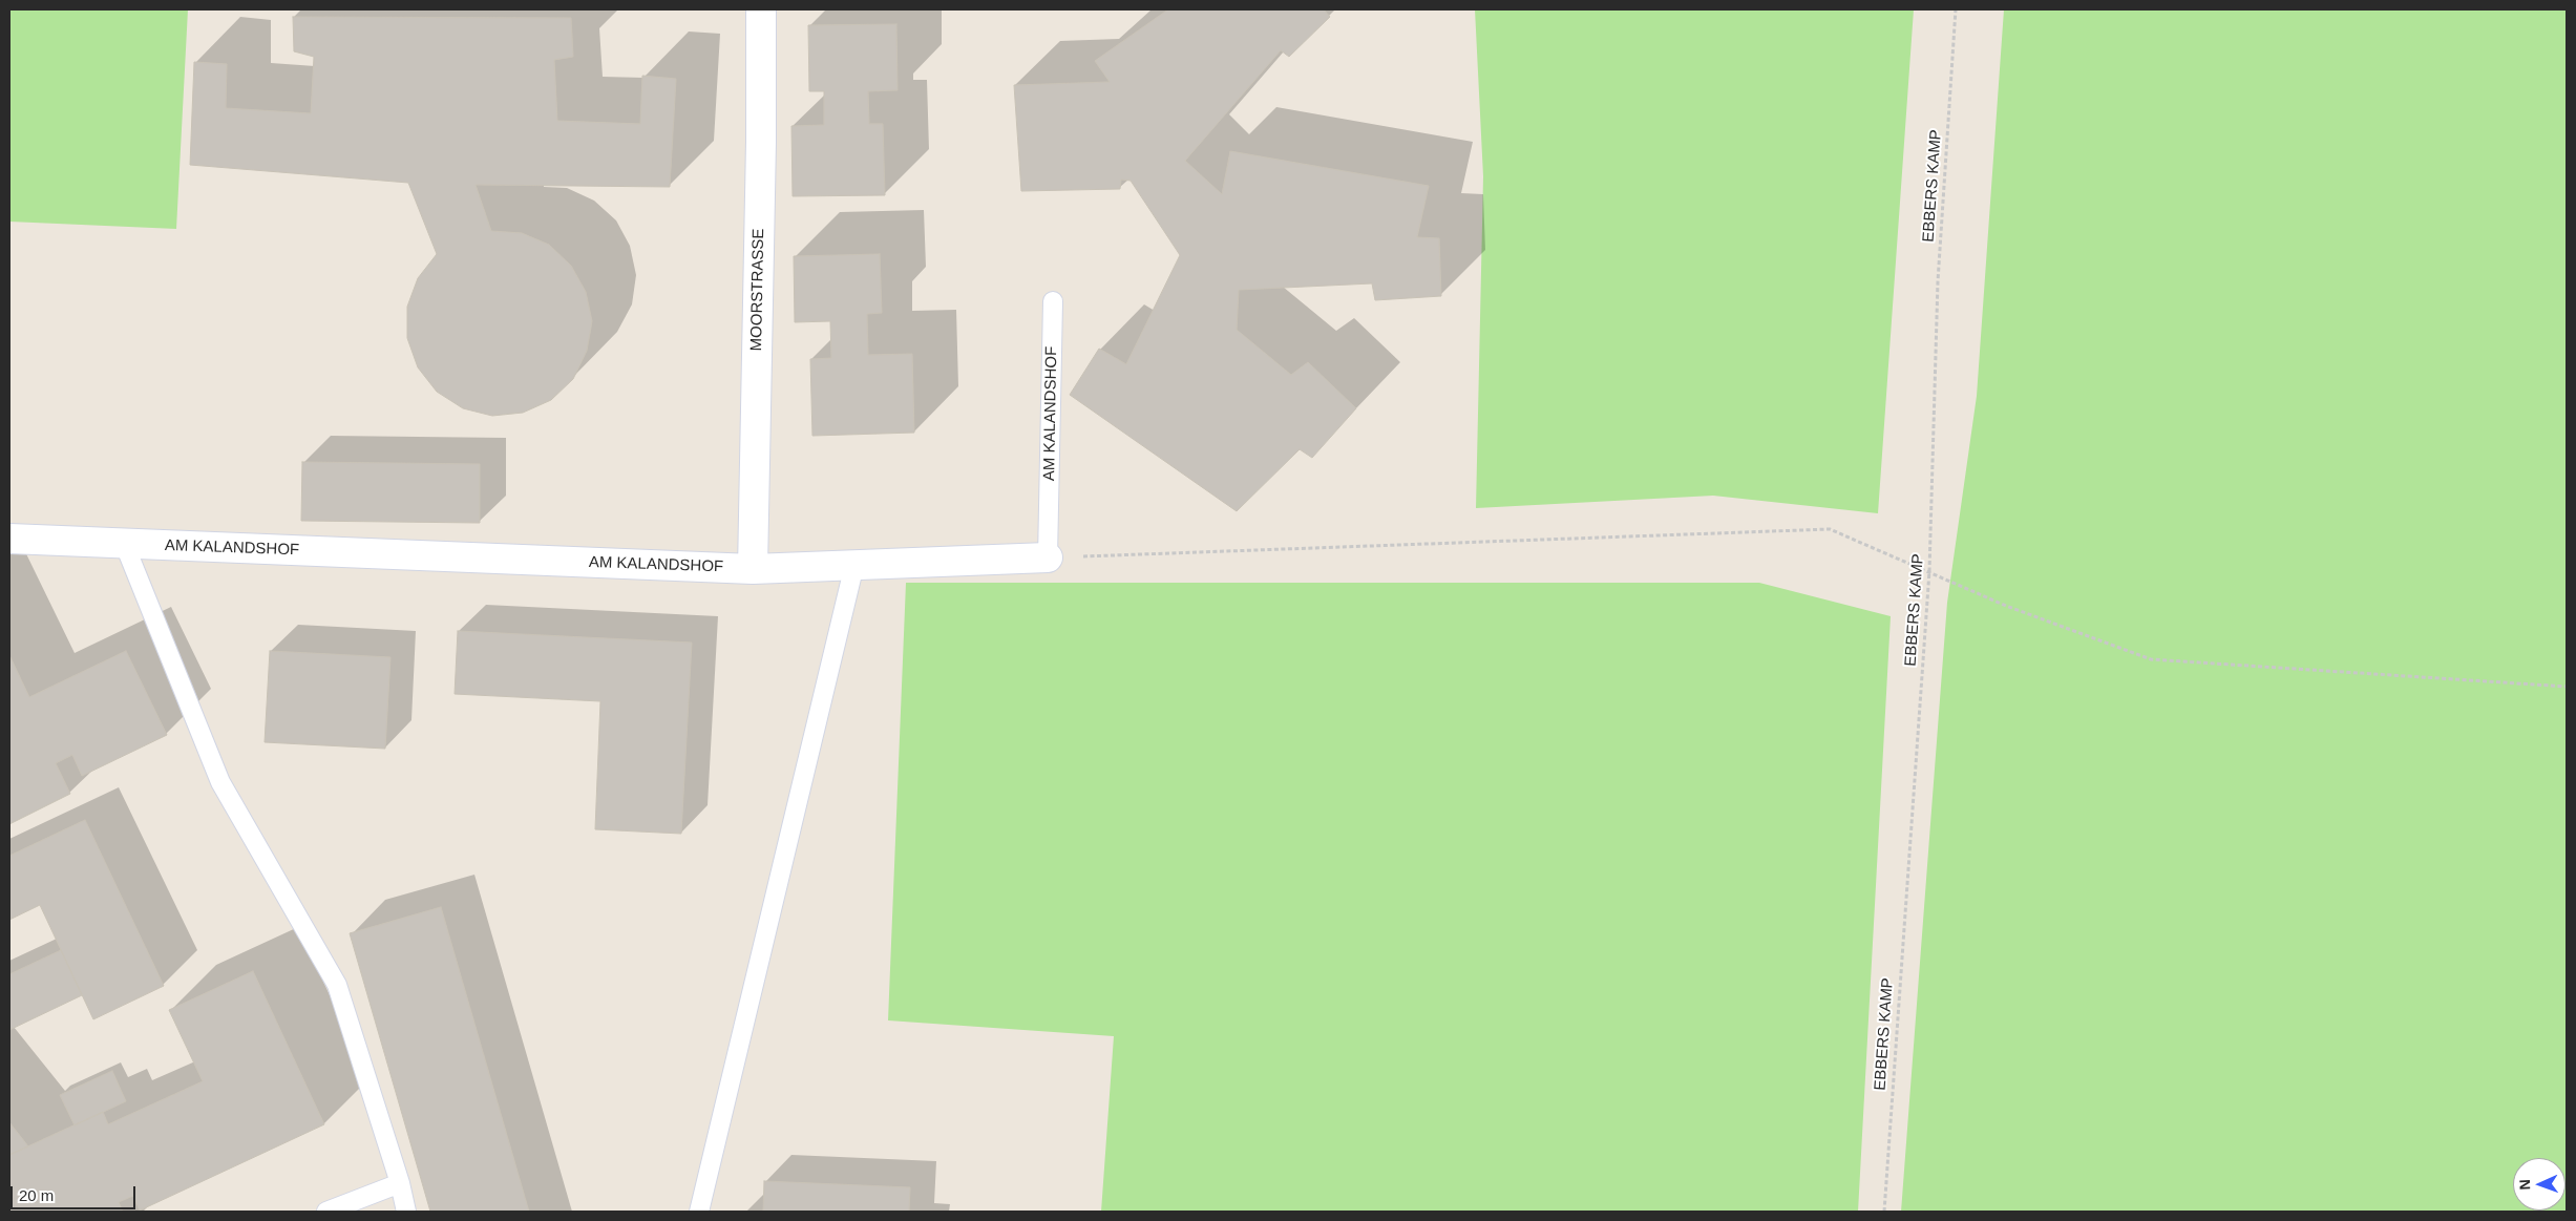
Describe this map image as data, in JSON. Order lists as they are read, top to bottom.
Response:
{
  "streets": {
    "street": ["MOORSTRASSE", "AM KALANDSHOF"],
    "path": ["EBBERS KAMP"]
  },
  "crossings": [
    ["MOORSTRASSE", "AM KALANDSHOF"]
  ],
  "scale_bar": "20 m",
  "north": "left"
}
